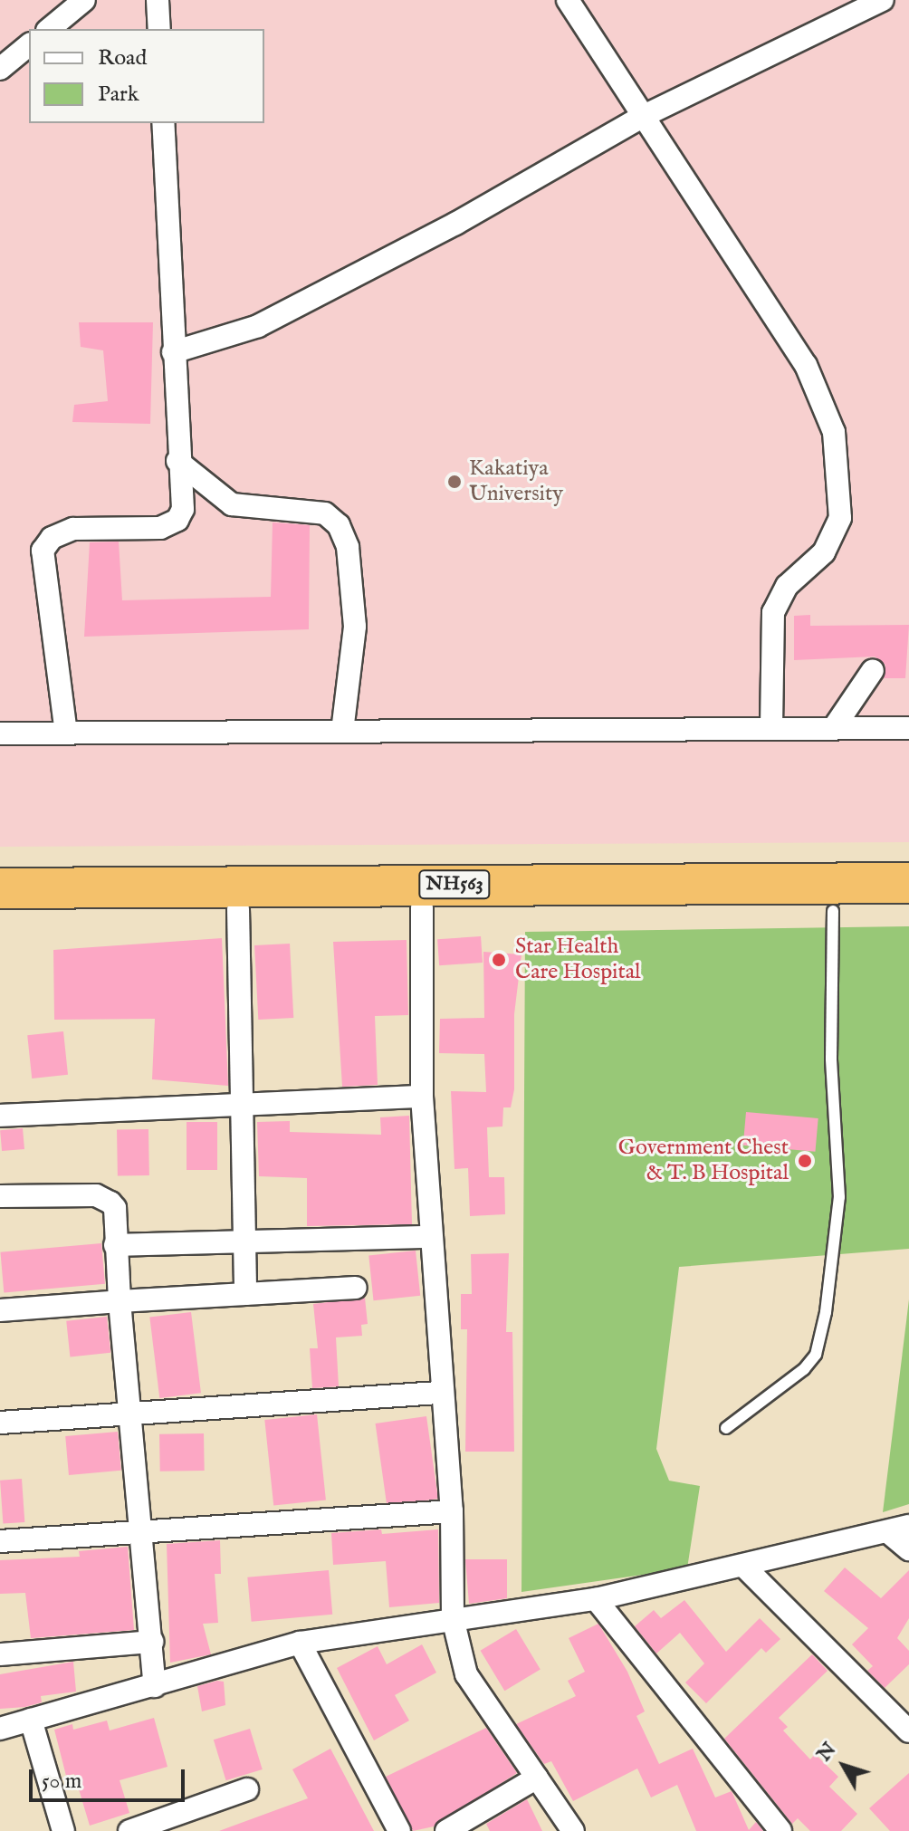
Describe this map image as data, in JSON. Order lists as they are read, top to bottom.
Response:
{
  "streets": {
    "highway": ["NH563"]
  },
  "places": ["Kakatiya University", "Star Health Care Hospital", "Government Chest & T. B Hospital"],
  "legend": ["Road", "Park"],
  "scale_bar": "50 m",
  "north": "top left"
}
